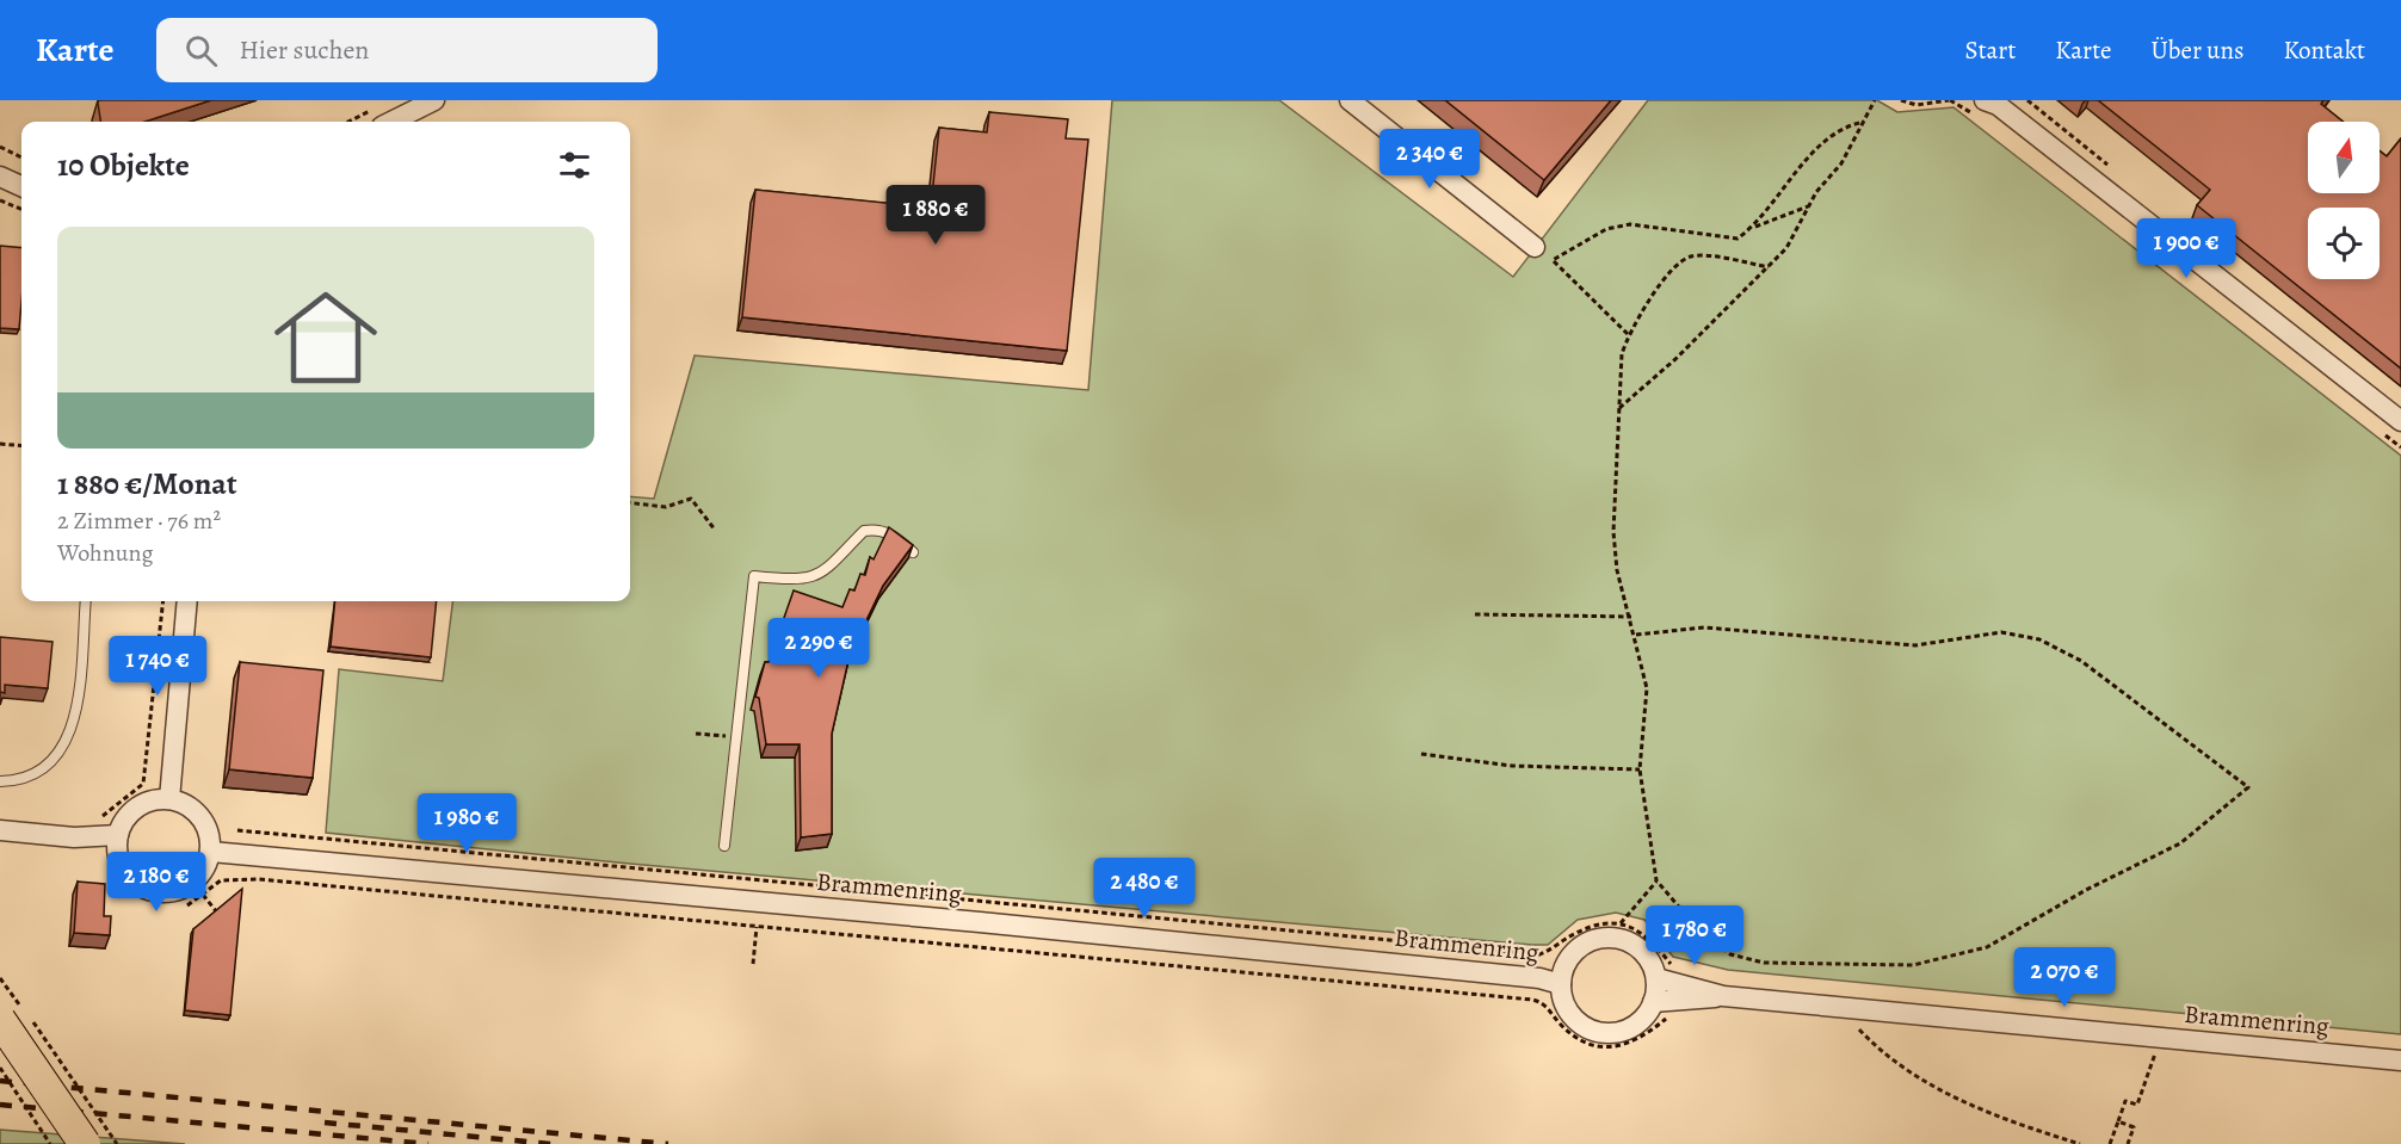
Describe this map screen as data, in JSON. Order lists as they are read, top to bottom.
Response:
{
  "streets": {
    "street": ["Brammenring"]
  },
  "north": "top",
  "page": {
    "header": "Karte",
    "search": "Hier suchen",
    "nav": [
      "Start",
      "Karte",
      "Über uns",
      "Kontakt"
    ],
    "heading": "10 Objekte",
    "price": [
      "2 340 €",
      "1 880 €",
      "1 900 €",
      "2 290 €",
      "1 740 €",
      "1 980 €",
      "2 180 €",
      "2 480 €",
      "1 780 €",
      "2 070 €"
    ],
    "list": [
      {
        "name": "1 880 €/Monat",
        "note": "2 Zimmer · 76 m² · Wohnung"
      }
    ]
  }
}
